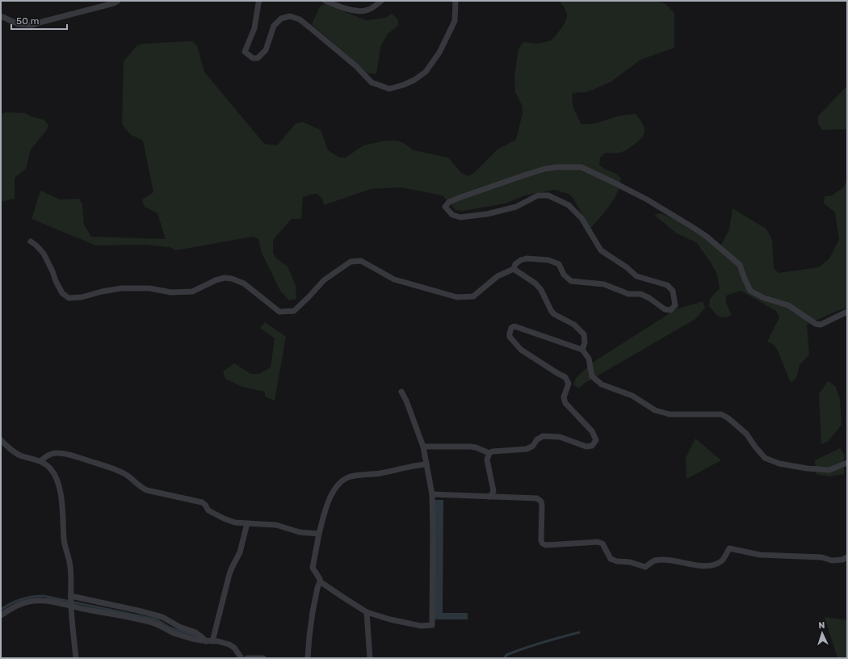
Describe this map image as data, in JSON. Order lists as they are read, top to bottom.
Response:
{
  "scale_bar": "50 m",
  "north": "top"
}
